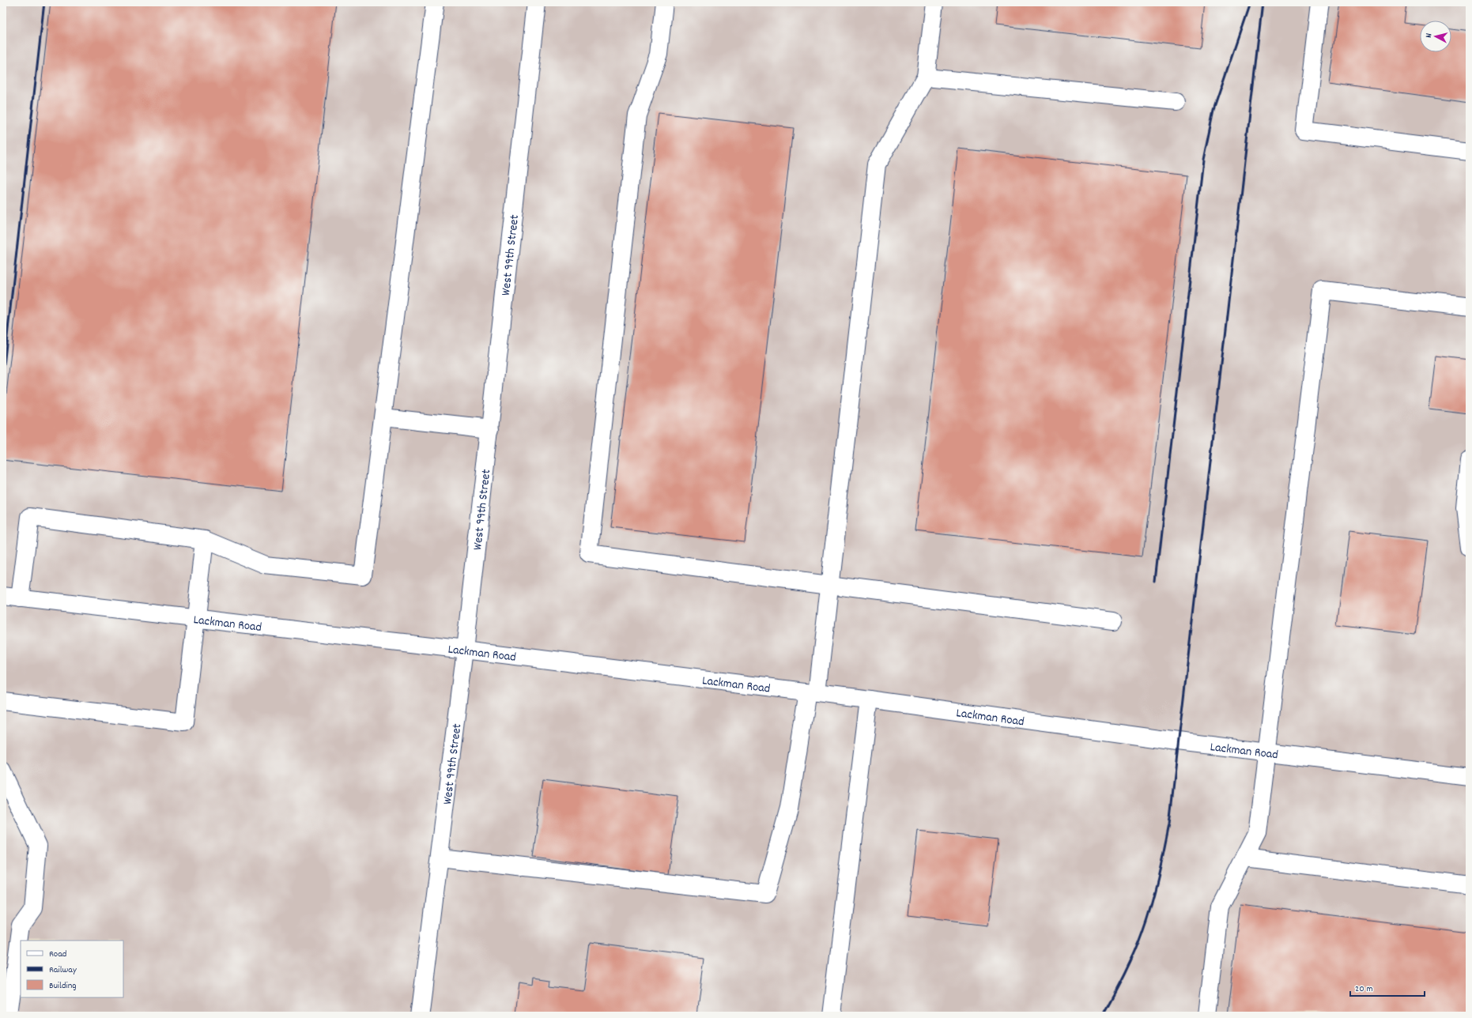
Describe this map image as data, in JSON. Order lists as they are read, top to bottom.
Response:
{
  "streets": {
    "main road": ["West 99th Street", "Lackman Road"]
  },
  "crossings": [
    ["West 99th Street", "Lackman Road"]
  ],
  "legend": ["Road", "Railway", "Building"],
  "scale_bar": "20 m",
  "north": "left"
}
